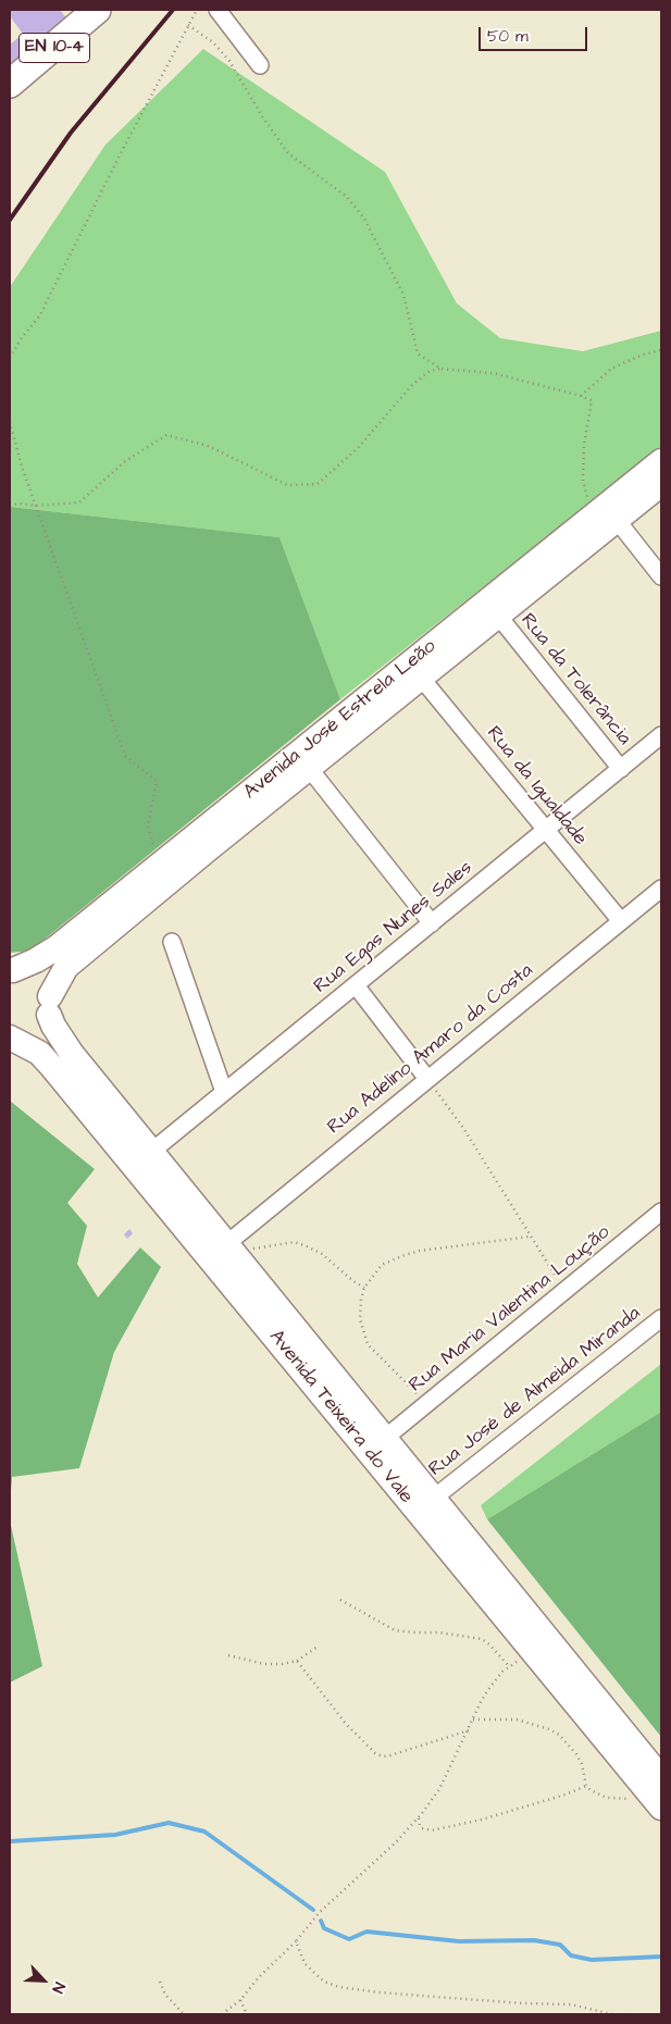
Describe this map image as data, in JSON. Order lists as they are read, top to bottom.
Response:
{
  "streets": {
    "main road": ["EN 10-4"],
    "street": [
      "Rua da Tolerância",
      "Avenida José Estrela Leão",
      "Rua da Igualdade",
      "Rua Egas Nunes Sales",
      "Rua Adelino Amaro da Costa",
      "Rua Maria Valentina Loução",
      "Rua José de Almeida Miranda",
      "Avenida Teixeira do Vale"
    ]
  },
  "crossings": [
    ["Rua da Tolerância", "Avenida José Estrela Leão"],
    ["Rua da Tolerância", "Rua Egas Nunes Sales"],
    ["Avenida José Estrela Leão", "Rua da Igualdade"],
    ["Avenida José Estrela Leão", "Avenida Teixeira do Vale"],
    ["Rua da Igualdade", "Rua Egas Nunes Sales"],
    ["Rua da Igualdade", "Rua Adelino Amaro da Costa"],
    ["Rua Egas Nunes Sales", "Avenida Teixeira do Vale"],
    ["Rua Adelino Amaro da Costa", "Avenida Teixeira do Vale"],
    ["Rua Maria Valentina Loução", "Avenida Teixeira do Vale"],
    ["Rua José de Almeida Miranda", "Avenida Teixeira do Vale"]
  ],
  "scale_bar": "50 m",
  "north": "bottom right"
}
